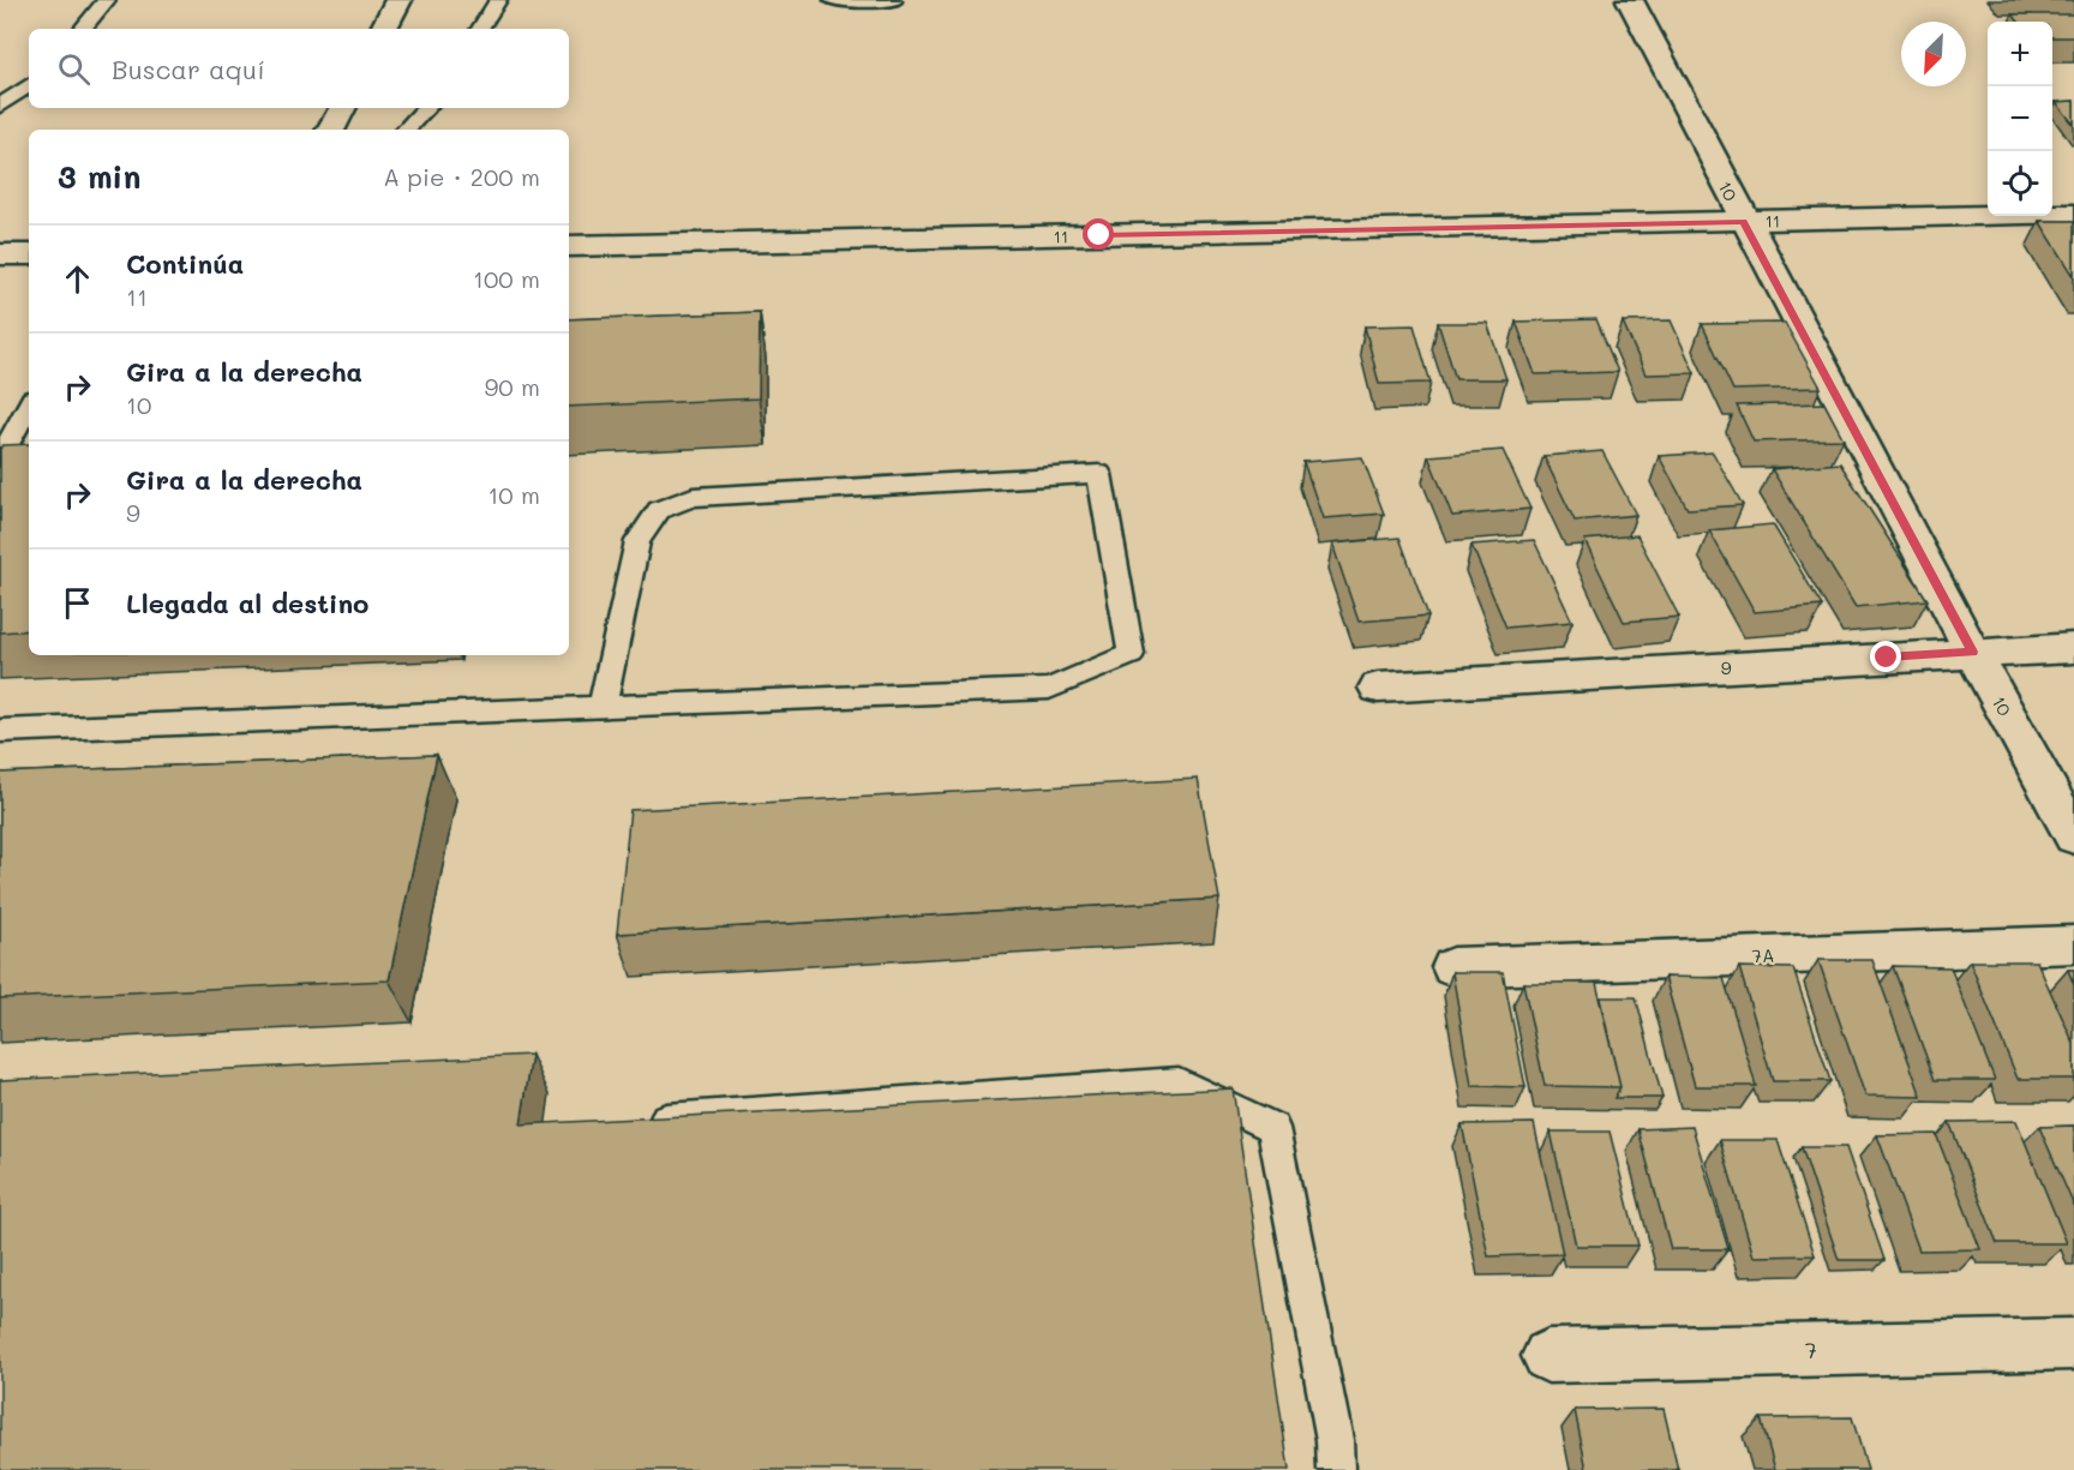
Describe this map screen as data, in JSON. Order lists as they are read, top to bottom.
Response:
{
  "streets": {
    "street": [
      "10",
      "11",
      "9",
      "7A",
      "7"
    ]
  },
  "crossings": [
    ["10", "11"],
    ["10", "9"]
  ],
  "north": "bottom left",
  "page": {
    "map_buttons": ["+", "−"],
    "search": "Buscar aquí",
    "heading": ["3 min", "A pie · 200 m"],
    "list": [
      ["Continúa", "11", "100 m"],
      ["Gira a la derecha", "10", "90 m"],
      ["Gira a la derecha", "9", "10 m"],
      "Llegada al destino"
    ]
  }
}
